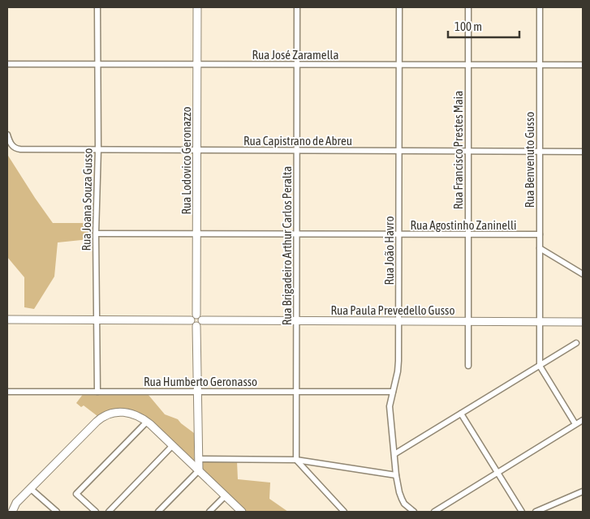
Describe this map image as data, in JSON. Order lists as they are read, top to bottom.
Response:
{
  "streets": {
    "main road": ["Rua Lodovico Geronazzo", "Rua Paula Prevedello Gusso"],
    "street": [
      "Rua José Zaramella",
      "Rua Capistrano de Abreu",
      "Rua Francisco Prestes Maia",
      "Rua Benvenuto Gusso",
      "Rua Joana Souza Gusso",
      "Rua Agostinho Zaninelli",
      "Rua Brigadeiro Arthur Carlos Peralta",
      "Rua João Havro",
      "Rua Humberto Geronasso"
    ]
  },
  "crossings": [
    ["Rua José Zaramella", "Rua Francisco Prestes Maia"],
    ["Rua José Zaramella", "Rua Benvenuto Gusso"],
    ["Rua José Zaramella", "Rua Lodovico Geronazzo"],
    ["Rua José Zaramella", "Rua Joana Souza Gusso"],
    ["Rua José Zaramella", "Rua Brigadeiro Arthur Carlos Peralta"],
    ["Rua José Zaramella", "Rua João Havro"],
    ["Rua Capistrano de Abreu", "Rua Francisco Prestes Maia"],
    ["Rua Capistrano de Abreu", "Rua Benvenuto Gusso"],
    ["Rua Capistrano de Abreu", "Rua Lodovico Geronazzo"],
    ["Rua Capistrano de Abreu", "Rua Joana Souza Gusso"],
    ["Rua Capistrano de Abreu", "Rua Brigadeiro Arthur Carlos Peralta"],
    ["Rua Capistrano de Abreu", "Rua João Havro"],
    ["Rua Francisco Prestes Maia", "Rua Agostinho Zaninelli"],
    ["Rua Francisco Prestes Maia", "Rua Paula Prevedello Gusso"],
    ["Rua Benvenuto Gusso", "Rua Agostinho Zaninelli"],
    ["Rua Benvenuto Gusso", "Rua Paula Prevedello Gusso"],
    ["Rua Lodovico Geronazzo", "Rua Agostinho Zaninelli"],
    ["Rua Lodovico Geronazzo", "Rua Paula Prevedello Gusso"],
    ["Rua Joana Souza Gusso", "Rua Agostinho Zaninelli"],
    ["Rua Joana Souza Gusso", "Rua Paula Prevedello Gusso"],
    ["Rua Joana Souza Gusso", "Rua Humberto Geronasso"],
    ["Rua Agostinho Zaninelli", "Rua Brigadeiro Arthur Carlos Peralta"],
    ["Rua Agostinho Zaninelli", "Rua João Havro"],
    ["Rua Brigadeiro Arthur Carlos Peralta", "Rua Paula Prevedello Gusso"],
    ["Rua Brigadeiro Arthur Carlos Peralta", "Rua Humberto Geronasso"],
    ["Rua João Havro", "Rua Paula Prevedello Gusso"],
    ["Rua João Havro", "Rua Humberto Geronasso"]
  ],
  "scale_bar": "100 m"
}
